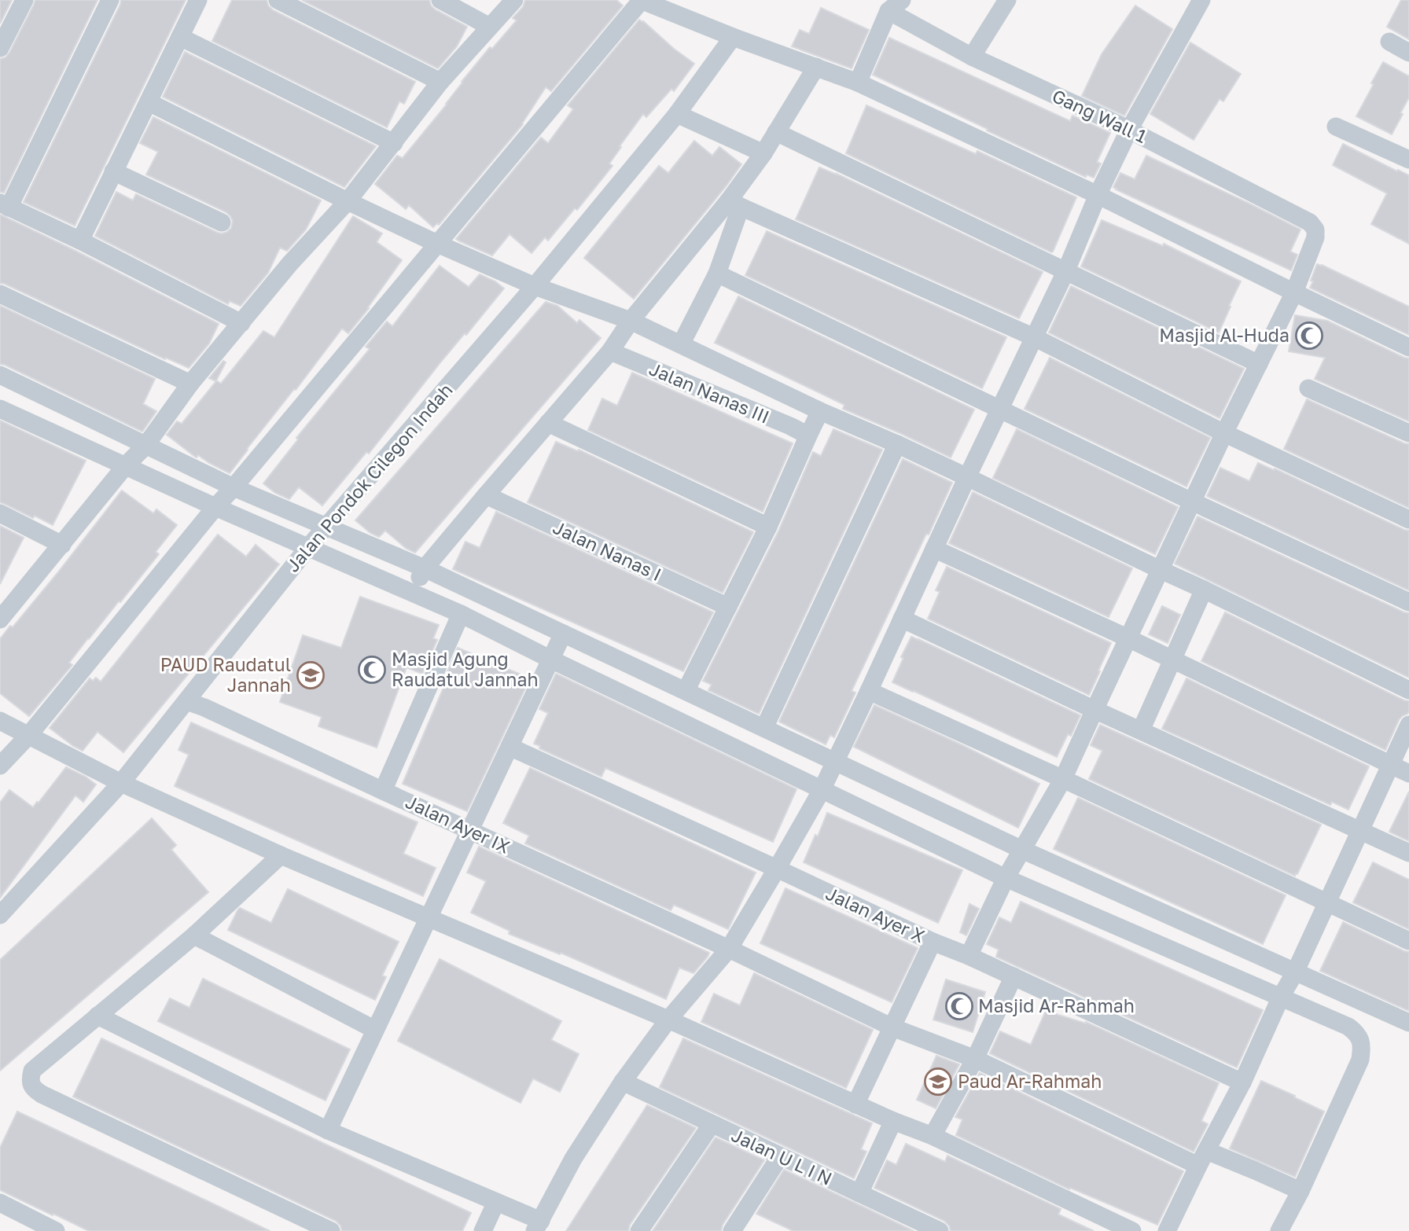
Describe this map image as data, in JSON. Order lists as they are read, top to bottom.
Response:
{
  "streets": {
    "street": [
      "Gang Wall 1",
      "Jalan Nanas III",
      "Jalan Pondok Cilegon Indah",
      "Jalan Nanas I",
      "Jalan Ayer IX",
      "Jalan Ayer X",
      "Jalan U L I N"
    ]
  },
  "crossings": [
    ["Jalan Pondok Cilegon Indah", "Jalan Ayer IX"]
  ],
  "places": {
    "mosque": ["Masjid Al-Huda", "Masjid Agung Raudatul Jannah", "Masjid Ar-Rahmah"],
    "school or university": ["PAUD Raudatul Jannah", "Paud Ar-Rahmah"]
  }
}
